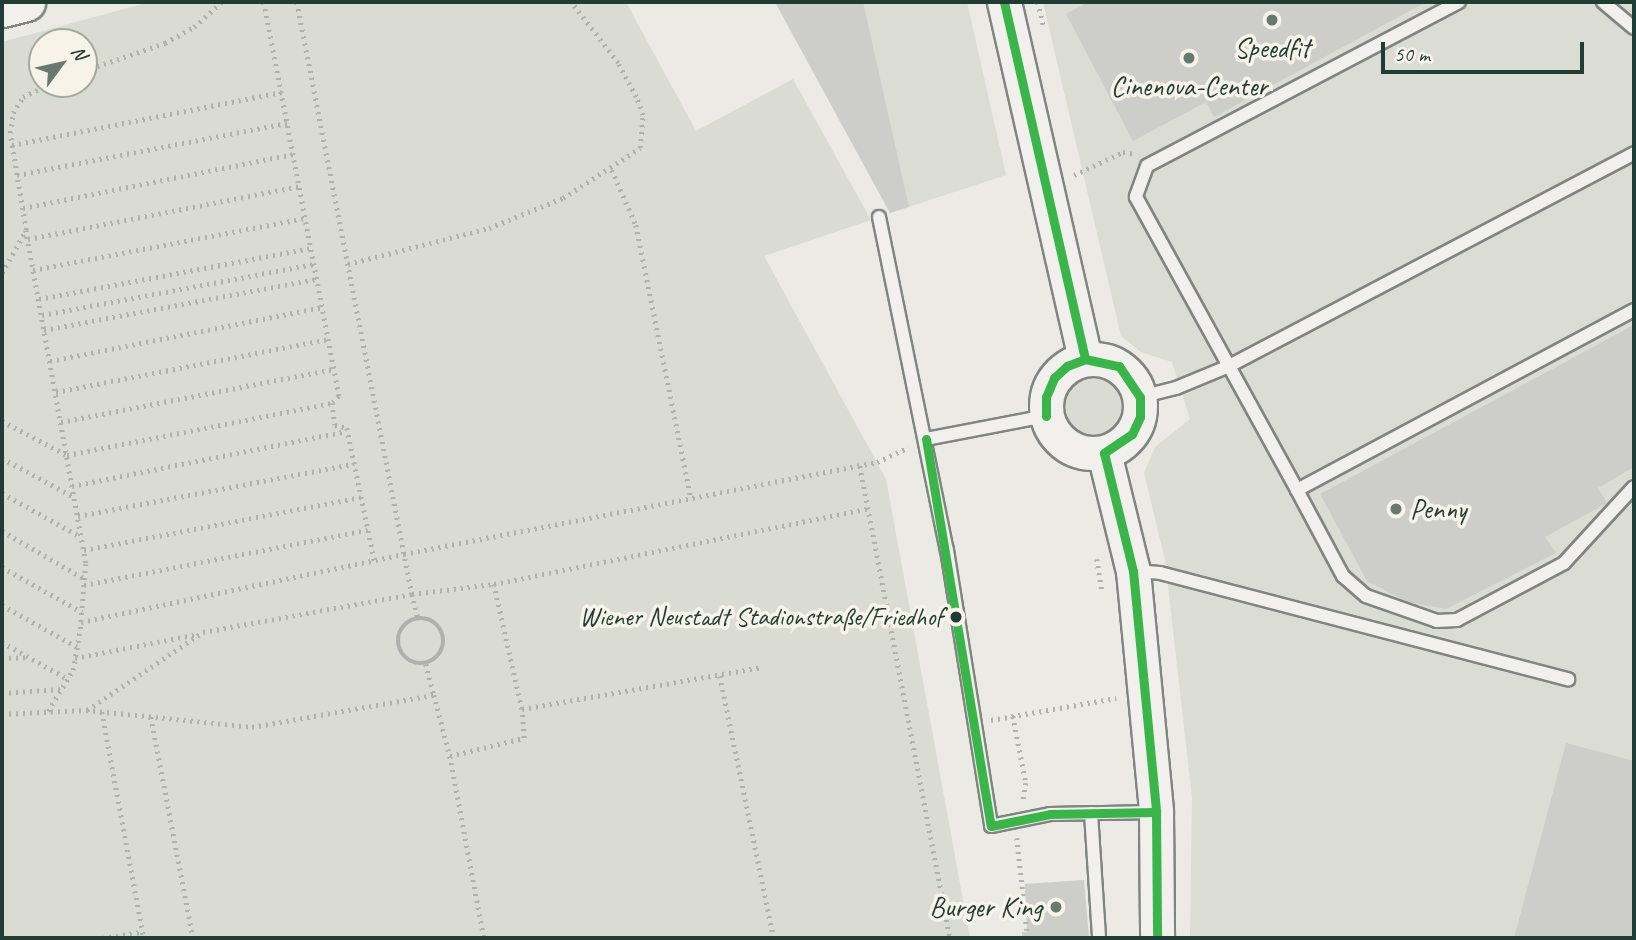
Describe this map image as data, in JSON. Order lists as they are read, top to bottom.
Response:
{
  "places": [
    "Speedfit",
    "Cinenova-Center",
    "Penny",
    "Wiener Neustadt Stadionstraße/Friedhof",
    "Burger King"
  ],
  "scale_bar": "50 m",
  "north": "top right"
}
